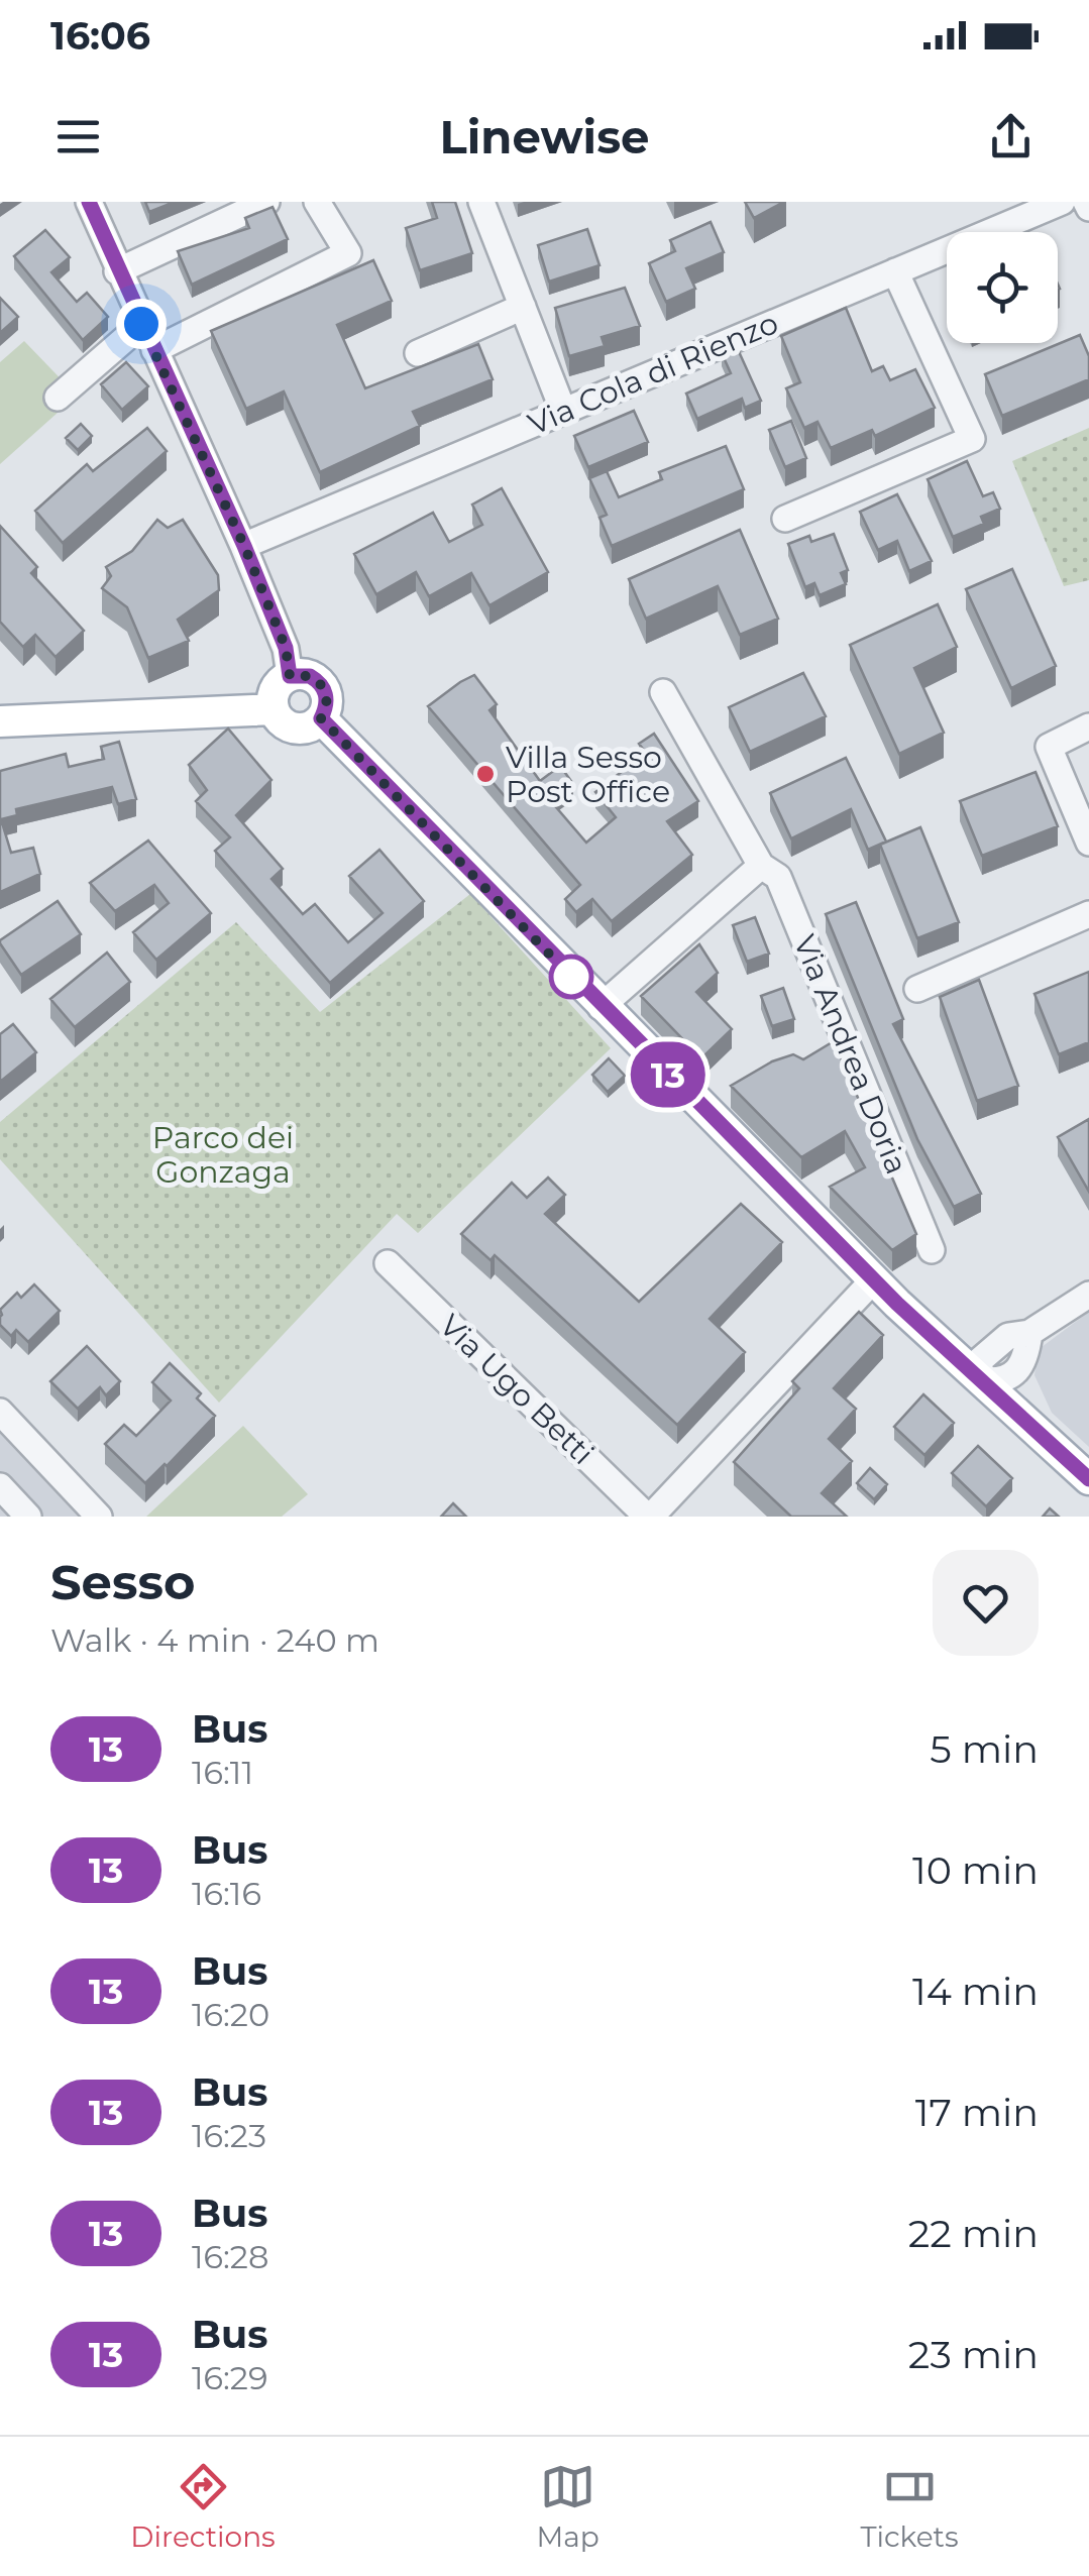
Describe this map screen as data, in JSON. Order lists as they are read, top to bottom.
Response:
{
  "streets": {
    "street": ["Via Cola di Rienzo", "Via Andrea Doria", "Via Ugo Betti"]
  },
  "parks": ["Parco dei Gonzaga"],
  "places": ["Villa Sesso Post Office"],
  "lines": ["bus line 13"],
  "page": {
    "status": "16:06",
    "header": "Linewise",
    "on_map": "13",
    "heading": ["Sesso", "Walk · 4 min · 240 m"],
    "list": [
      {
        "mark": "13",
        "name": "Bus",
        "note": "16:11",
        "value": "5 min"
      },
      {
        "mark": "13",
        "name": "Bus",
        "note": "16:16",
        "value": "10 min"
      },
      {
        "mark": "13",
        "name": "Bus",
        "note": "16:20",
        "value": "14 min"
      },
      {
        "mark": "13",
        "name": "Bus",
        "note": "16:23",
        "value": "17 min"
      },
      {
        "mark": "13",
        "name": "Bus",
        "note": "16:28",
        "value": "22 min"
      },
      {
        "mark": "13",
        "name": "Bus",
        "note": "16:29",
        "value": "23 min"
      }
    ],
    "tabs": ["Directions", "Map", "Tickets"]
  }
}
